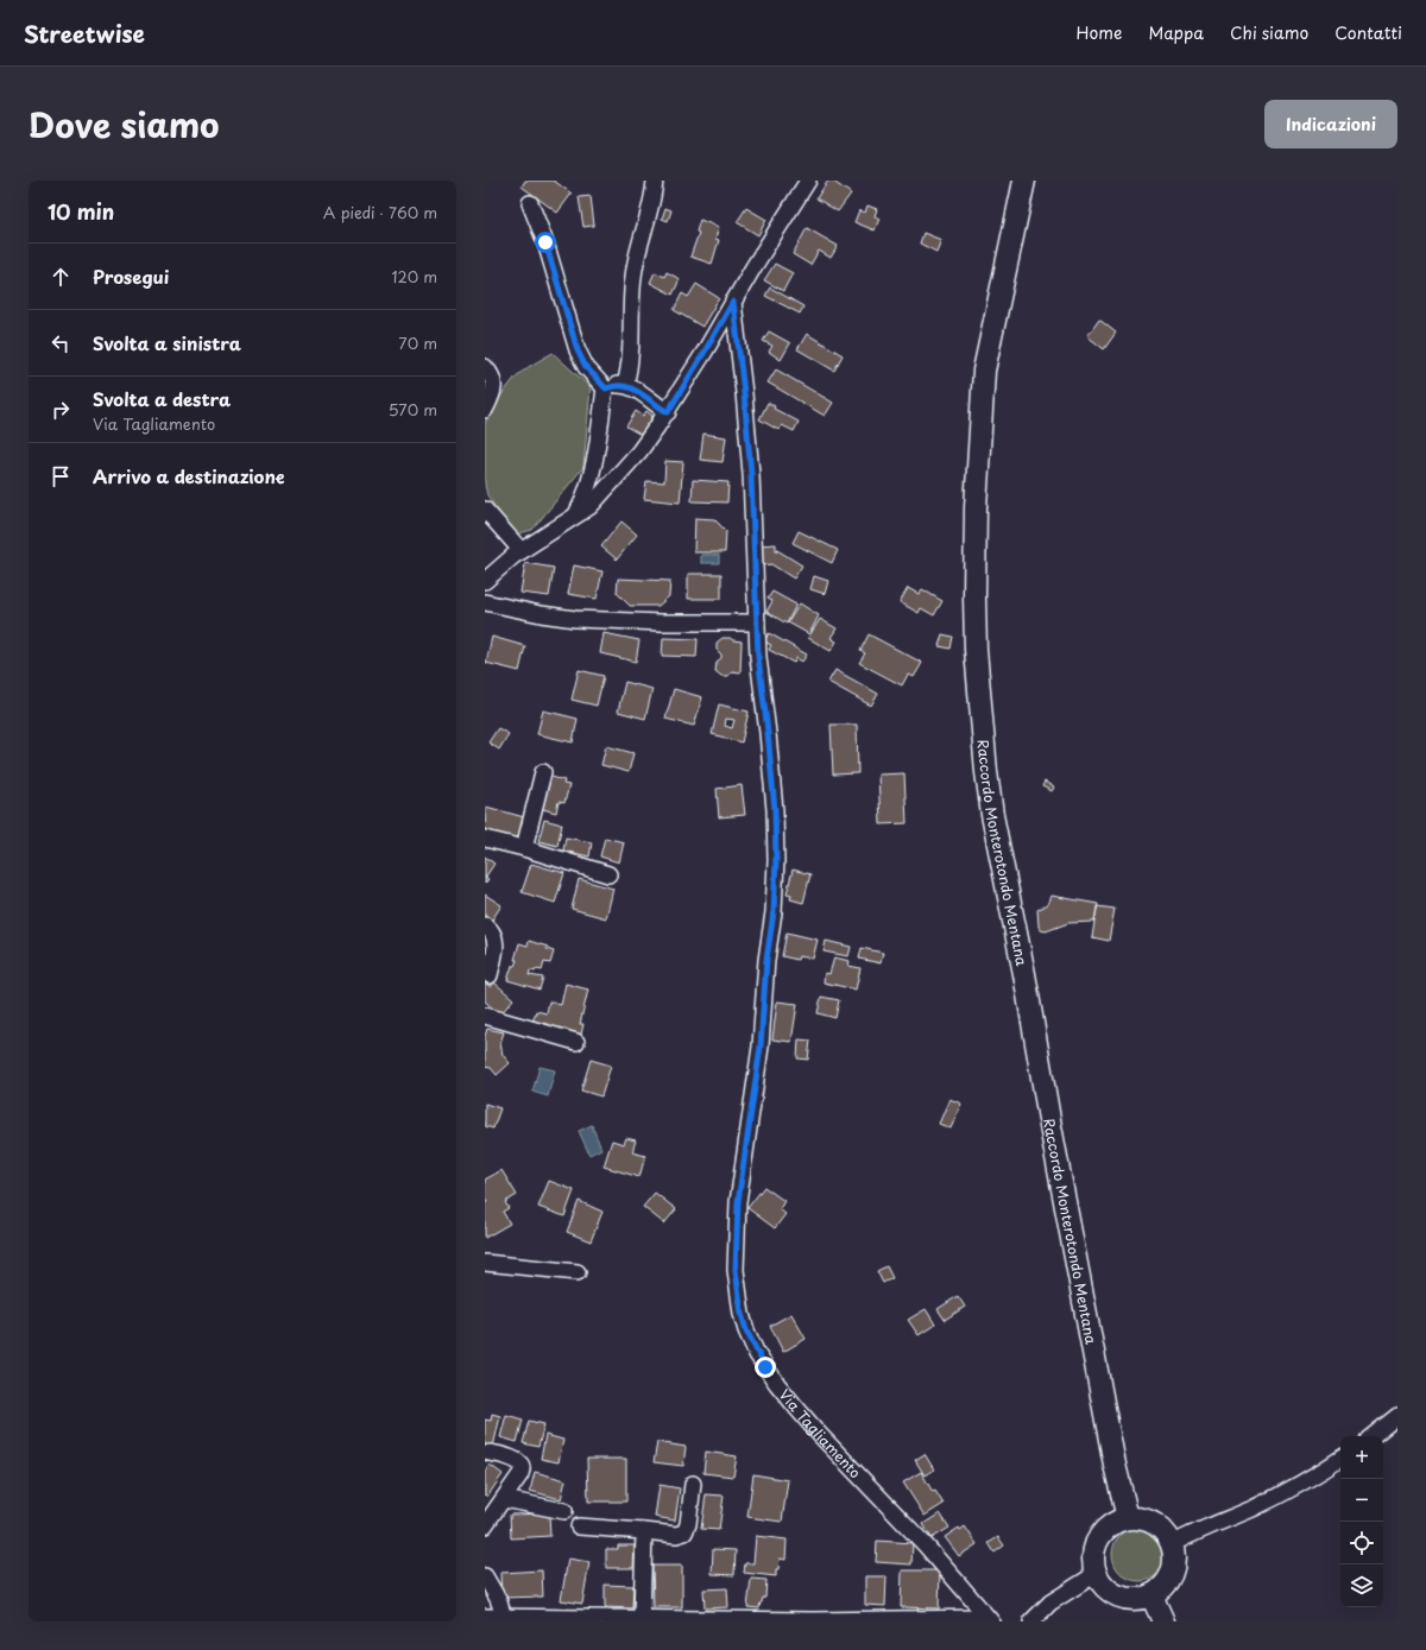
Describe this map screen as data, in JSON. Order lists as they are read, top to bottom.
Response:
{
  "streets": {
    "main road": ["Raccordo Monterotondo Mentana"],
    "street": ["Via Tagliamento"]
  },
  "page": {
    "header": "Streetwise",
    "nav": [
      "Home",
      "Mappa",
      "Chi siamo",
      "Contatti"
    ],
    "title": "Dove siamo",
    "buttons": "Indicazioni",
    "heading": ["10 min", "A piedi · 760 m"],
    "list": [
      ["Prosegui", "120 m"],
      ["Svolta a sinistra", "70 m"],
      ["Svolta a destra", "Via Tagliamento", "570 m"],
      "Arrivo a destinazione"
    ],
    "map_buttons": ["+", "−"]
  }
}
